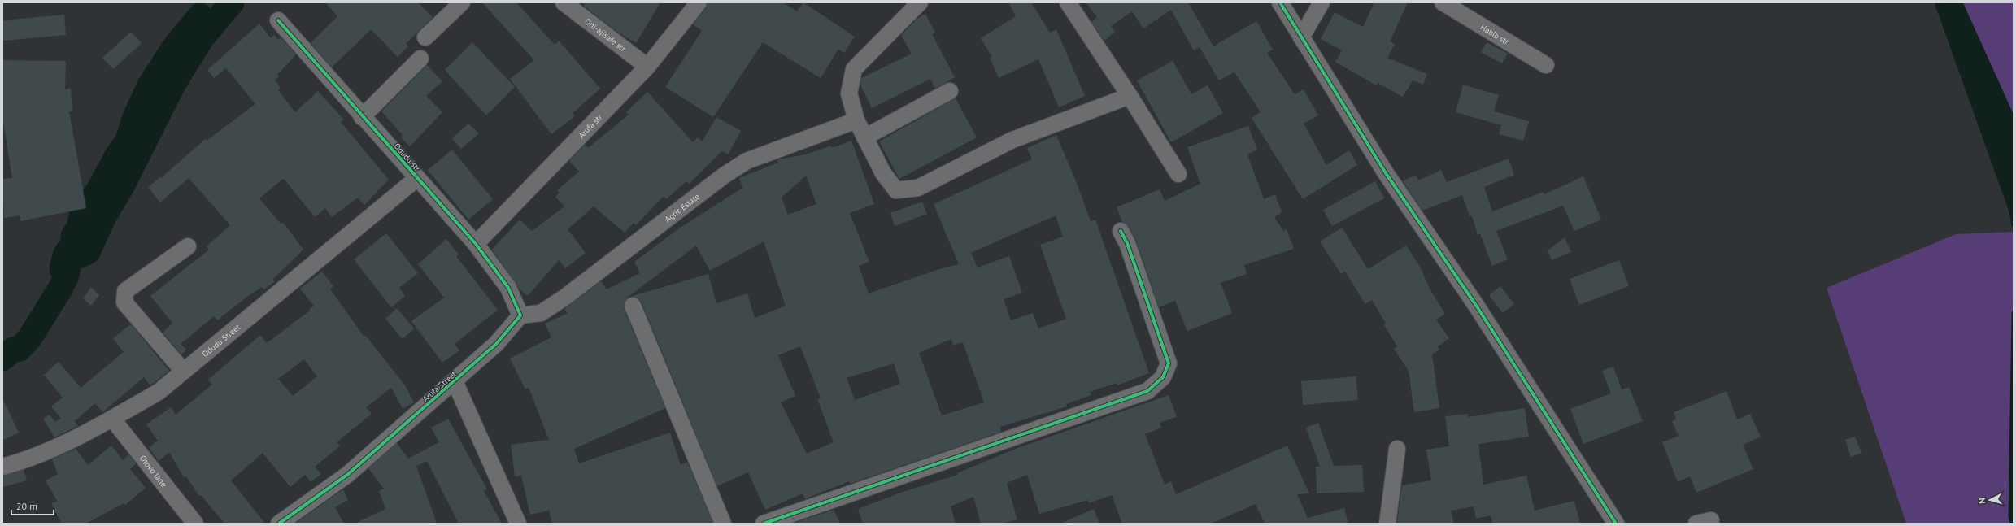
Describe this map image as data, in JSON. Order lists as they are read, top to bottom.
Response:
{
  "streets": {
    "street": [
      "Habib str",
      "Oni-ajisafe str",
      "Arufa str",
      "Odudu str",
      "Agric Estate",
      "Odudu Street",
      "Arufa Street",
      "Otovo lane"
    ]
  },
  "crossings": [
    ["Oni-ajisafe str", "Arufa str"],
    ["Arufa str", "Odudu str"],
    ["Odudu str", "Odudu Street"],
    ["Agric Estate", "Arufa Street"],
    ["Odudu Street", "Otovo lane"]
  ],
  "scale_bar": "20 m",
  "north": "left"
}
